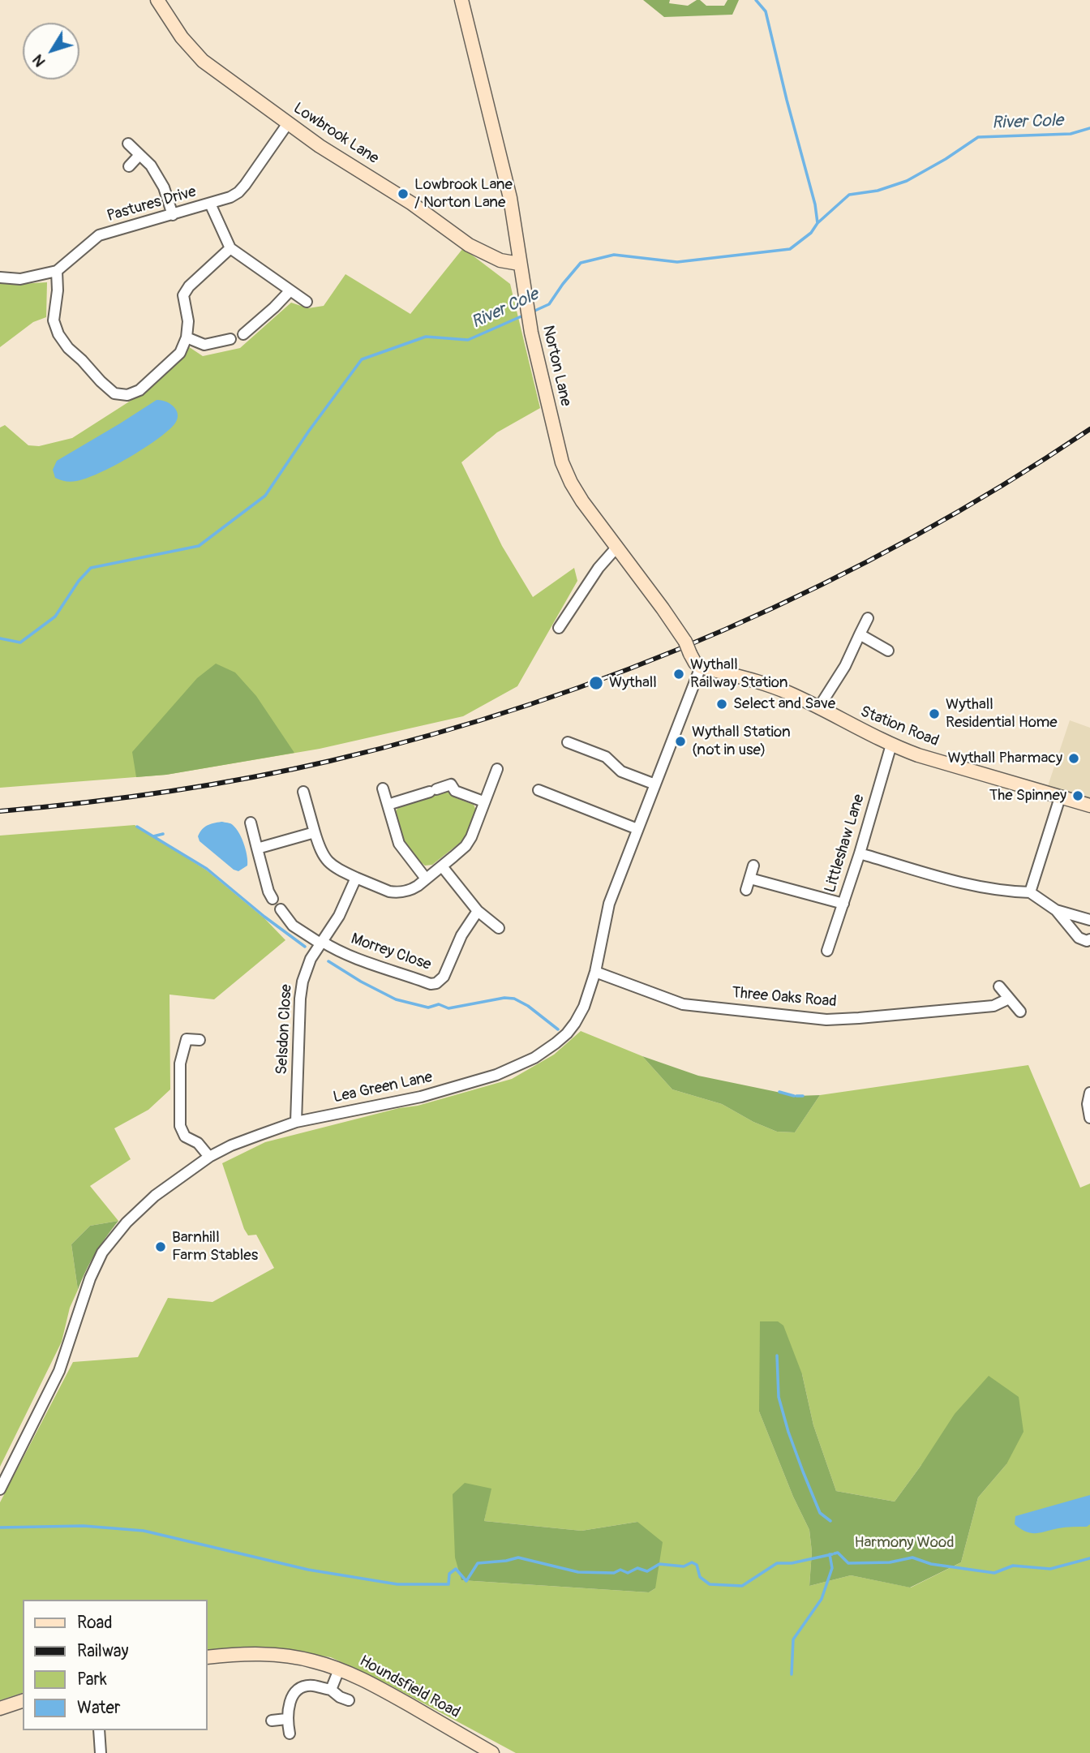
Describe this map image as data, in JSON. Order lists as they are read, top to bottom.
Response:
{
  "streets": {
    "street": [
      "Lowbrook Lane",
      "Pastures Drive",
      "Norton Lane",
      "Station Road",
      "Littleshaw Lane",
      "Morrey Close",
      "Three Oaks Road",
      "Selsdon Close",
      "Lea Green Lane",
      "Houndsfield Road"
    ]
  },
  "crossings": [
    ["Lowbrook Lane", "Pastures Drive"],
    ["Lowbrook Lane", "Norton Lane"],
    ["Norton Lane", "Station Road"],
    ["Norton Lane", "Lea Green Lane"],
    ["Station Road", "Littleshaw Lane"],
    ["Station Road", "Lea Green Lane"],
    ["Morrey Close", "Selsdon Close"],
    ["Three Oaks Road", "Lea Green Lane"],
    ["Selsdon Close", "Lea Green Lane"]
  ],
  "water": ["River Cole"],
  "parks": ["Harmony Wood"],
  "places": [
    "Lowbrook Lane / Norton Lane",
    "Wythall Railway Station",
    "Wythall",
    "Select and Save",
    "Wythall Residential Home",
    "Wythall Station (not in use)",
    "Wythall Pharmacy",
    "The Spinney",
    "Barnhill Farm Stables"
  ],
  "legend": [
    "Road",
    "Railway",
    "Park",
    "Water"
  ],
  "north": "bottom left"
}
